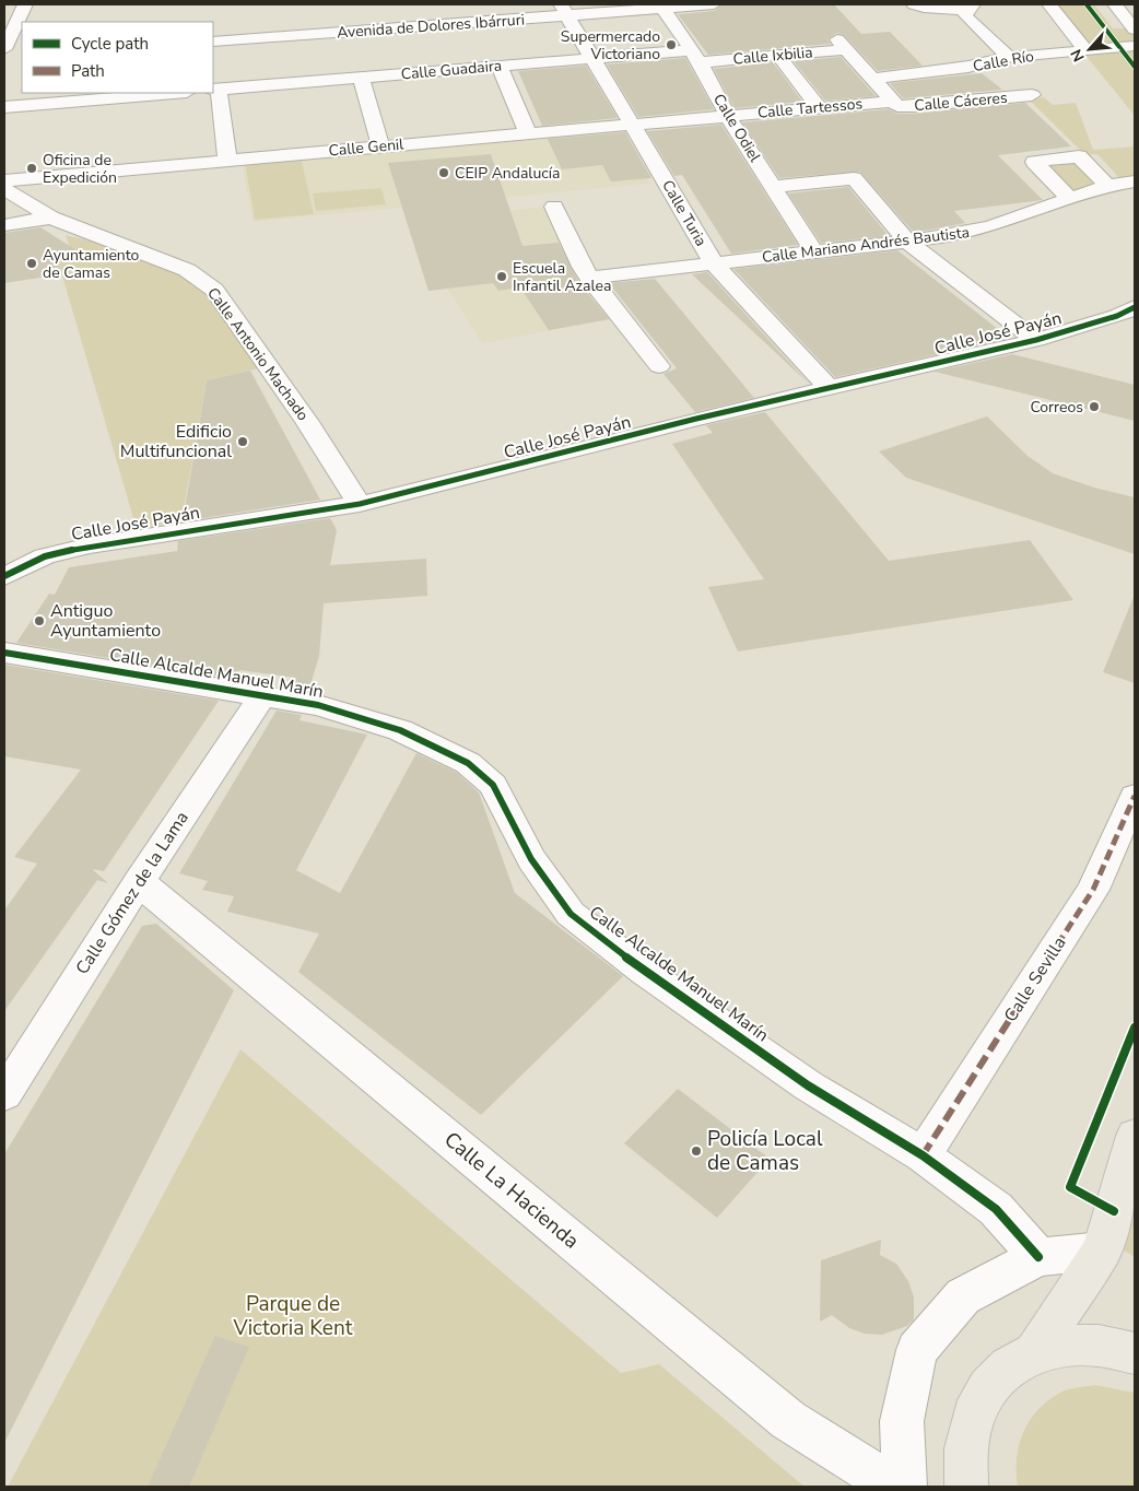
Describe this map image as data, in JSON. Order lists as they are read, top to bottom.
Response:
{
  "streets": {
    "street": [
      "Avenida de Dolores Ibárruri",
      "Calle Ixbilia",
      "Calle Río",
      "Calle Guadaira",
      "Calle Cáceres",
      "Calle Tartessos",
      "Calle Odiel",
      "Calle Genil",
      "Calle Turia",
      "Calle Mariano Andrés Bautista",
      "Calle José Payán",
      "Calle Antonio Machado",
      "Calle Alcalde Manuel Marín",
      "Calle Gómez de la Lama",
      "Calle Sevilla",
      "Calle La Hacienda"
    ]
  },
  "crossings": [
    ["Avenida de Dolores Ibárruri", "Calle Odiel"],
    ["Avenida de Dolores Ibárruri", "Calle Turia"],
    ["Calle Ixbilia", "Calle Río"],
    ["Calle Ixbilia", "Calle Guadaira"],
    ["Calle Ixbilia", "Calle Odiel"],
    ["Calle Río", "Calle Cáceres"],
    ["Calle Guadaira", "Calle Odiel"],
    ["Calle Guadaira", "Calle Turia"],
    ["Calle Cáceres", "Calle Tartessos"],
    ["Calle Tartessos", "Calle Odiel"],
    ["Calle Tartessos", "Calle Genil"],
    ["Calle Odiel", "Calle Genil"],
    ["Calle Odiel", "Calle Mariano Andrés Bautista"],
    ["Calle Genil", "Calle Turia"],
    ["Calle Turia", "Calle Mariano Andrés Bautista"],
    ["Calle Turia", "Calle José Payán"],
    ["Calle José Payán", "Calle Antonio Machado"],
    ["Calle Alcalde Manuel Marín", "Calle Gómez de la Lama"],
    ["Calle Alcalde Manuel Marín", "Calle Sevilla"],
    ["Calle Gómez de la Lama", "Calle La Hacienda"]
  ],
  "parks": ["Parque de Victoria Kent"],
  "places": [
    "Supermercado Victoriano",
    "Oficina de Expedición",
    "CEIP Andalucía",
    "Ayuntamiento de Camas",
    "Escuela Infantil Azalea",
    "Correos",
    "Edificio Multifuncional",
    "Antiguo Ayuntamiento",
    "Policía Local de Camas"
  ],
  "legend": ["Cycle path", "Path"],
  "north": "bottom left"
}
